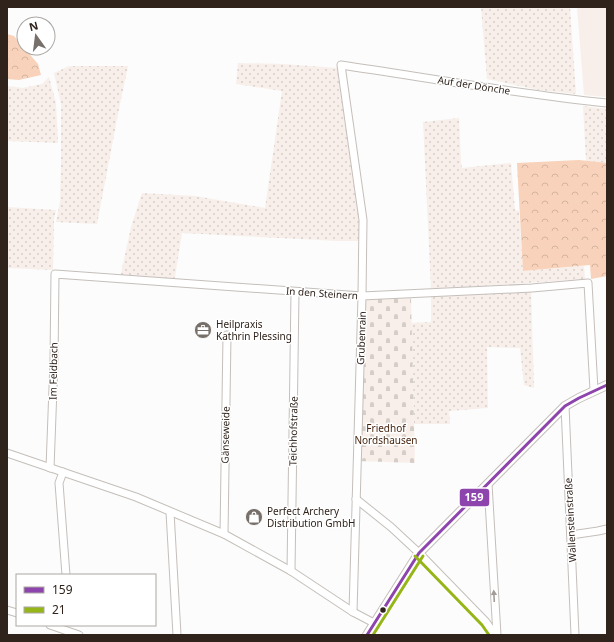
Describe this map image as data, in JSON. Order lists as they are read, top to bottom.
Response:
{
  "streets": {
    "street": [
      "Auf der Dönche",
      "In den Steinern",
      "Grubenrain",
      "Im Feldbach",
      "Teichhofstraße",
      "Gänseweide",
      "Wallensteinstraße"
    ]
  },
  "crossings": [
    ["Auf der Dönche", "Grubenrain"],
    ["In den Steinern", "Grubenrain"],
    ["In den Steinern", "Im Feldbach"],
    ["In den Steinern", "Teichhofstraße"]
  ],
  "parks": ["Friedhof Nordshausen"],
  "places": {
    "office": ["Heilpraxis Kathrin Plessing"],
    "shop": ["Perfect Archery Distribution GmbH"]
  },
  "lines": ["transit line 159", "transit line 21"],
  "legend": ["159", "21"],
  "north": "top"
}
